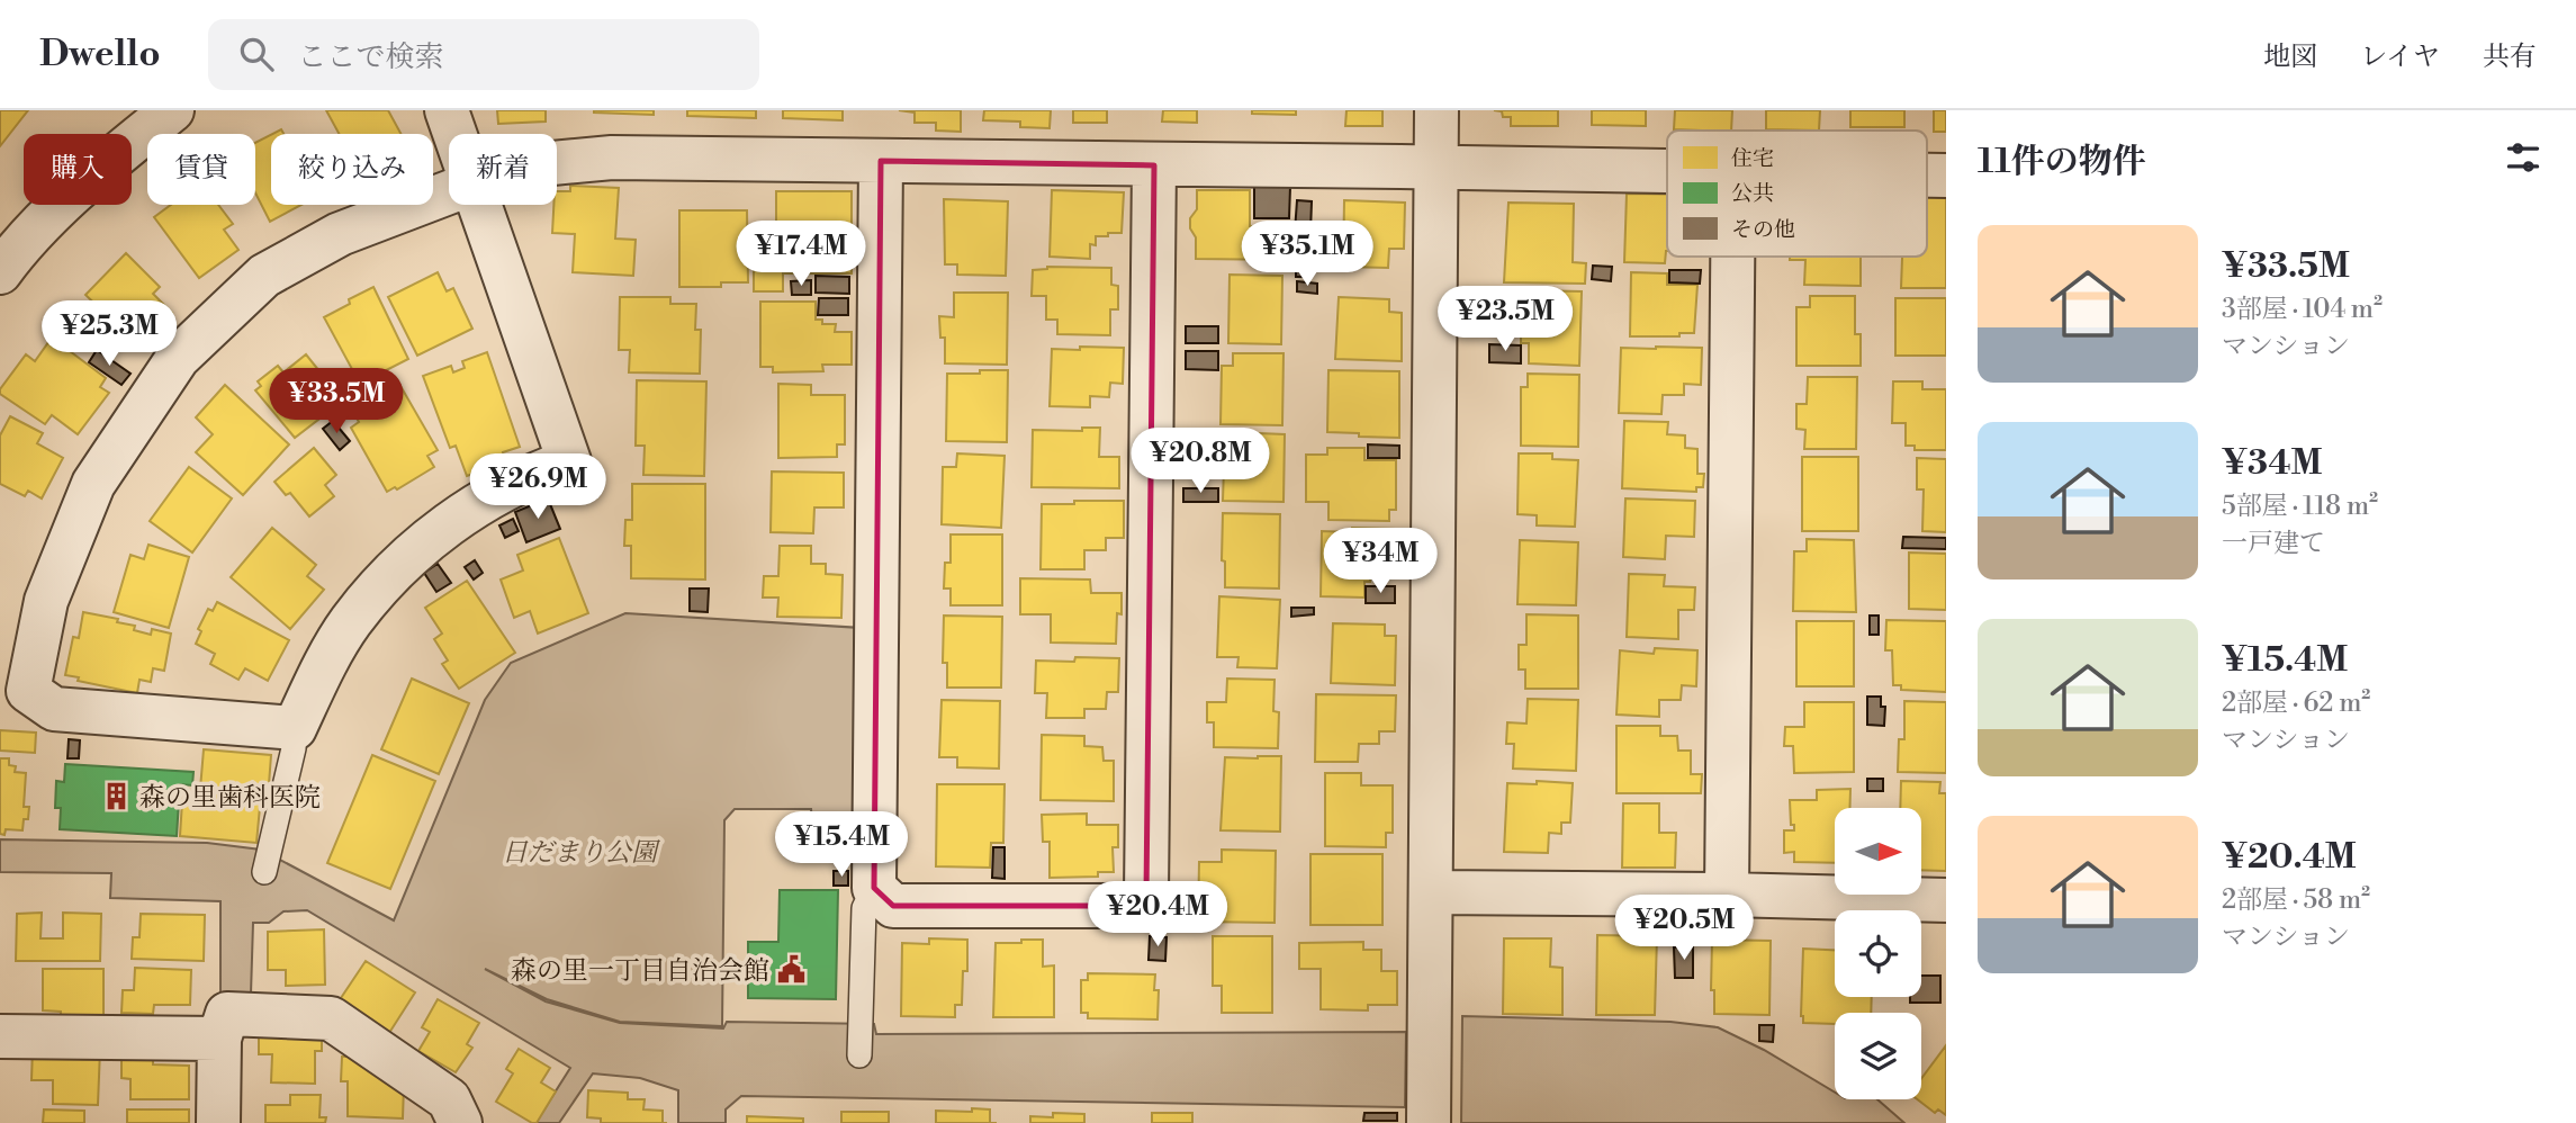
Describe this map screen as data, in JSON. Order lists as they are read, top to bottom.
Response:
{
  "parks": ["日だまり公園"],
  "places": {
    "building": ["森の里歯科医院"],
    "public building": ["森の里一丁目自治会館"]
  },
  "legend": ["住宅", "公共", "その他"],
  "north": "right",
  "page": {
    "header": "Dwello",
    "search": "ここで検索",
    "nav": ["地図", "レイヤ", "共有"],
    "heading": "11件の物件",
    "chip": [
      "購入",
      "賃貸",
      "絞り込み",
      "新着"
    ],
    "list": [
      {
        "name": "¥33.5M",
        "note": "3部屋 · 104 m² · マンション"
      },
      {
        "name": "¥34M",
        "note": "5部屋 · 118 m² · 一戸建て"
      },
      {
        "name": "¥15.4M",
        "note": "2部屋 · 62 m² · マンション"
      },
      {
        "name": "¥20.4M",
        "note": "2部屋 · 58 m² · マンション"
      }
    ],
    "price": [
      "¥17.4M",
      "¥35.1M",
      "¥23.5M",
      "¥25.3M",
      "¥33.5M",
      "¥20.8M",
      "¥26.9M",
      "¥34M",
      "¥15.4M",
      "¥20.4M",
      "¥20.5M"
    ]
  }
}
